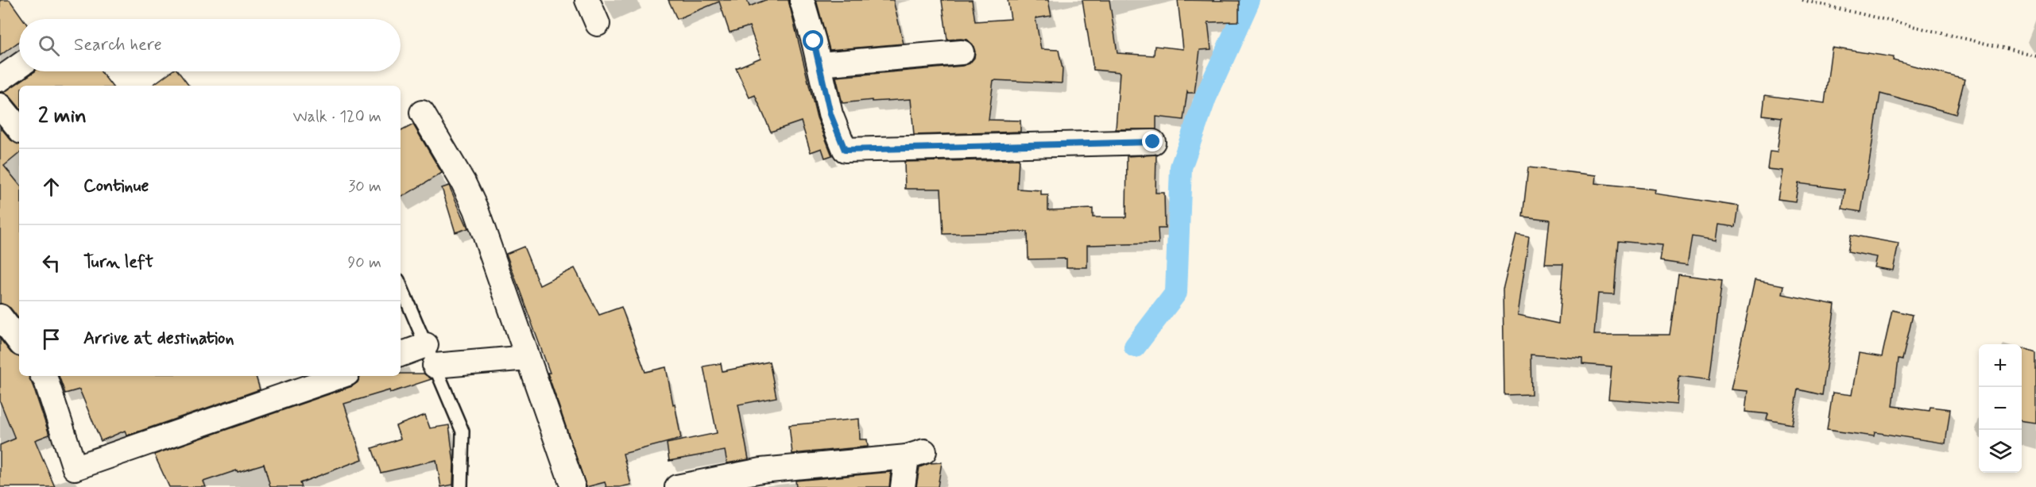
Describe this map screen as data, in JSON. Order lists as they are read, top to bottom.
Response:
{
  "page": {
    "search": "Search here",
    "heading": ["2 min", "Walk · 120 m"],
    "list": [
      ["Continue", "30 m"],
      ["Turn left", "90 m"],
      "Arrive at destination"
    ],
    "map_buttons": ["+", "−"]
  }
}
